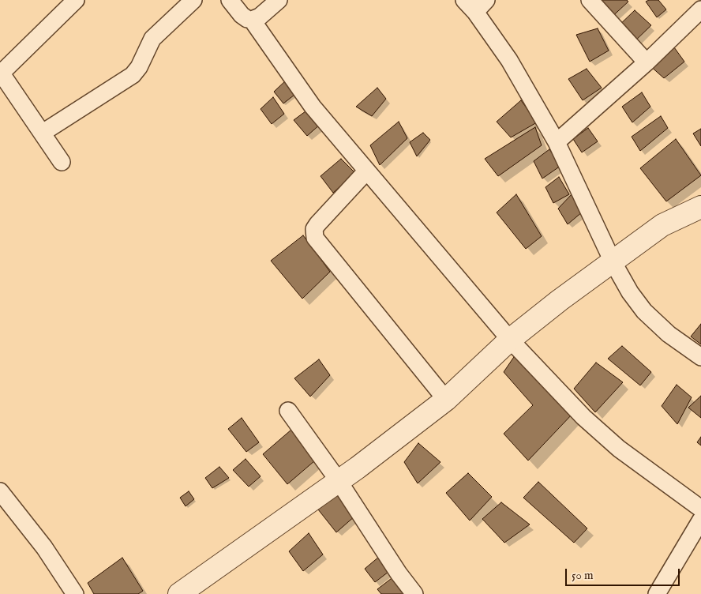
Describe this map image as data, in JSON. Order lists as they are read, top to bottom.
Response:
{
  "scale_bar": "50 m"
}
